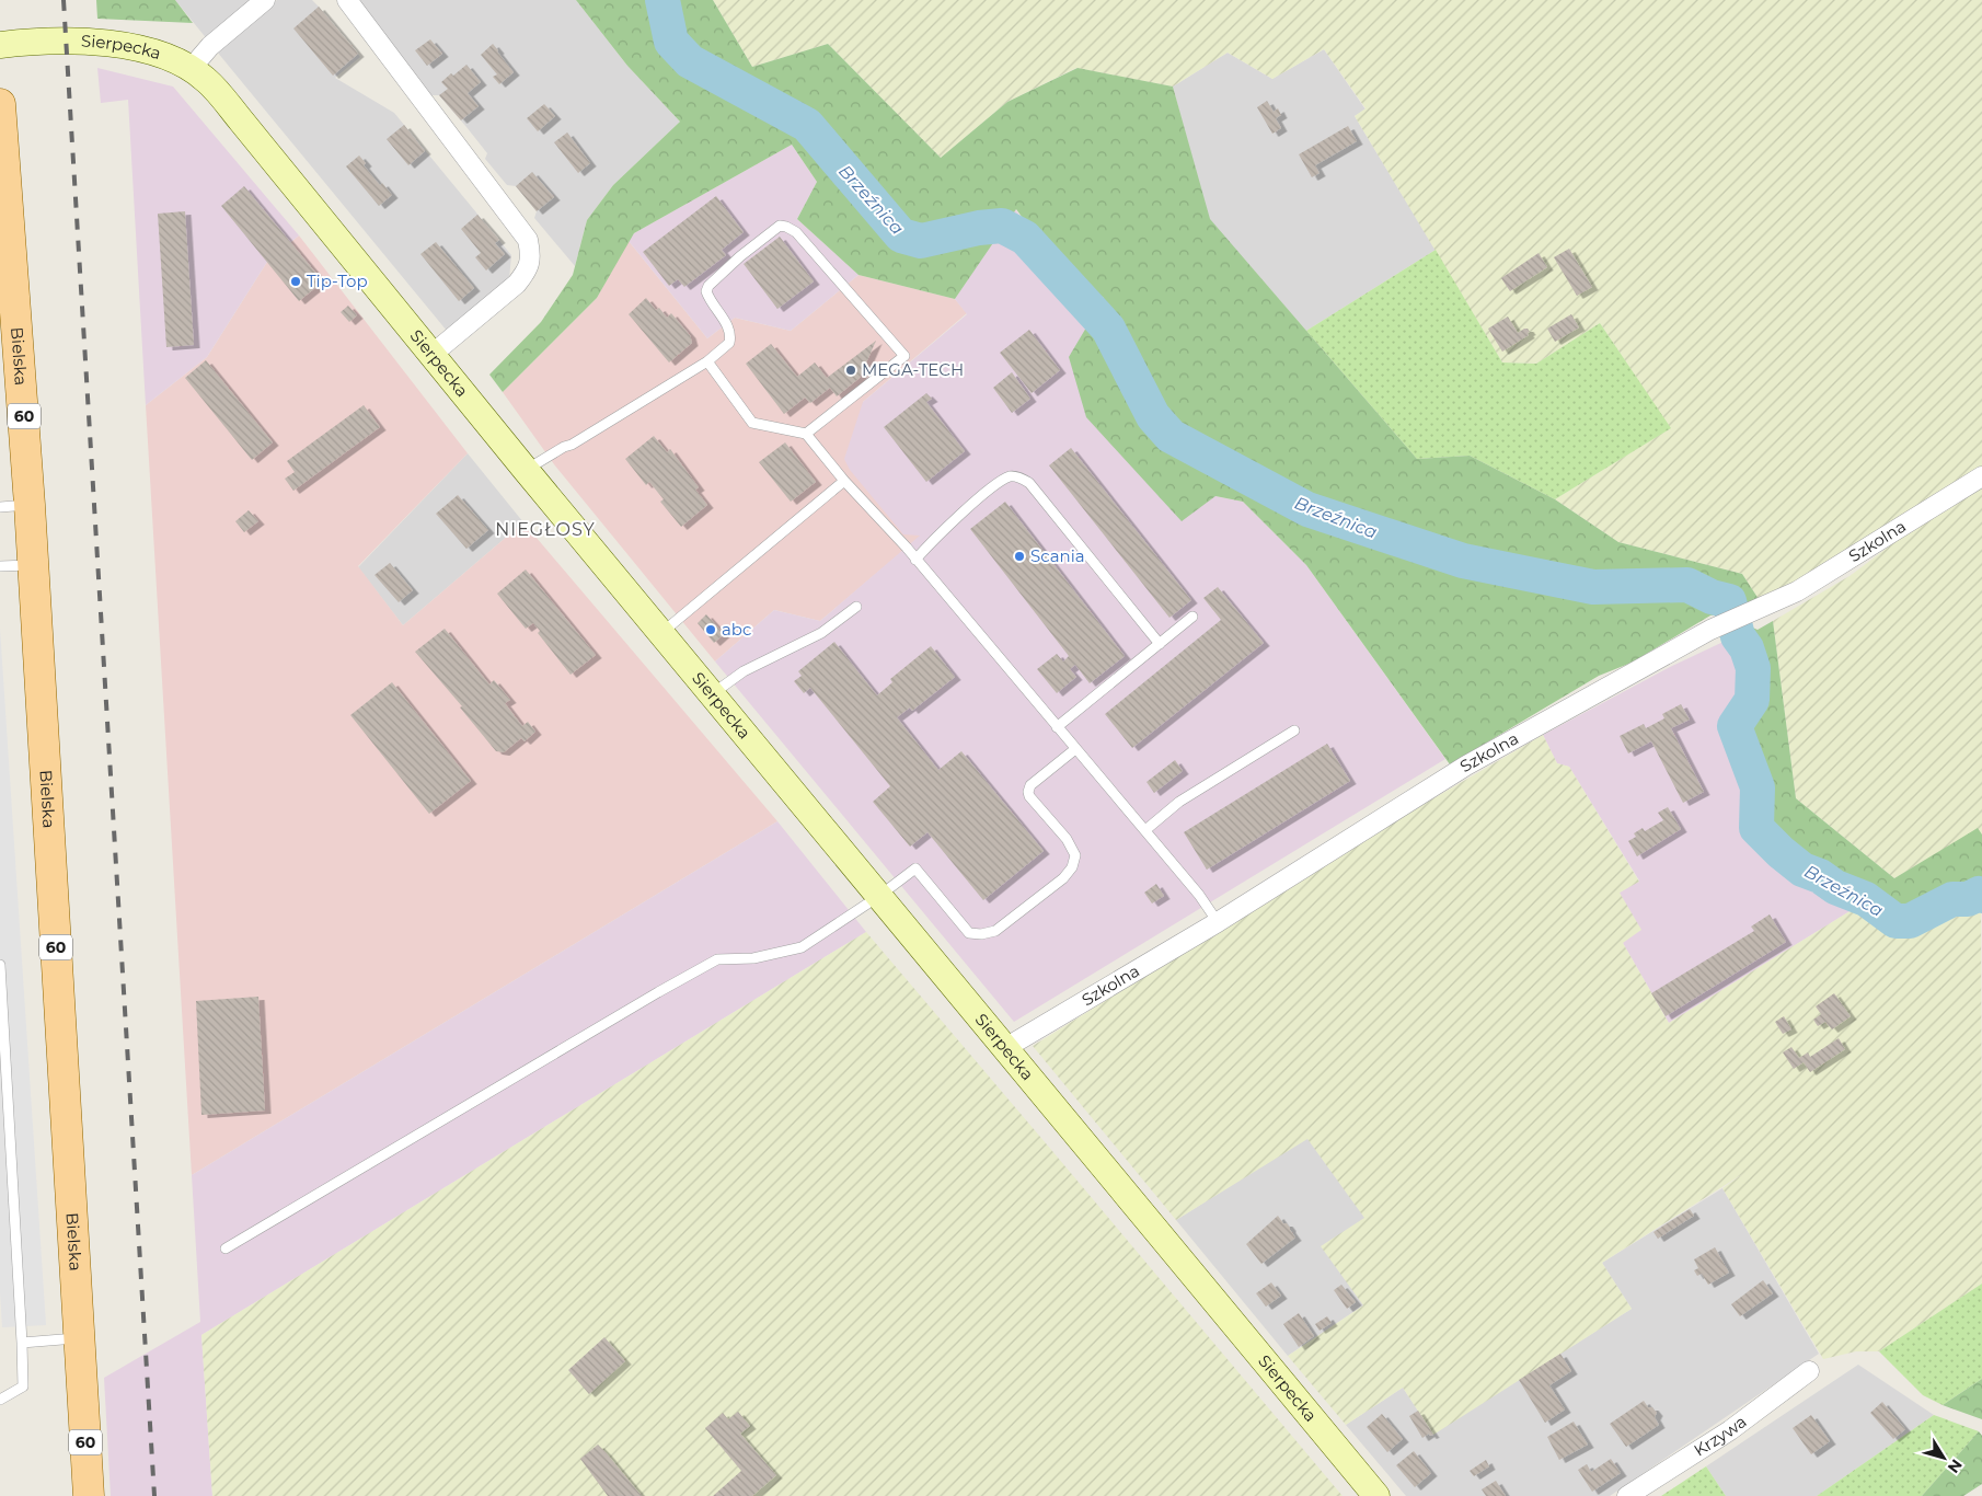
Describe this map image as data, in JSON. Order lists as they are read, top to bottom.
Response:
{
  "streets": {
    "main road": ["Bielska", "60"],
    "street": ["Sierpecka", "Szkolna", "Krzywa"]
  },
  "crossings": [
    ["Sierpecka", "Szkolna"]
  ],
  "districts": ["NIEGŁOSY"],
  "water": ["Brzeźnica"],
  "places": [
    "Tip-Top",
    "MEGA-TECH",
    "Scania",
    "abc"
  ],
  "north": "bottom right"
}
